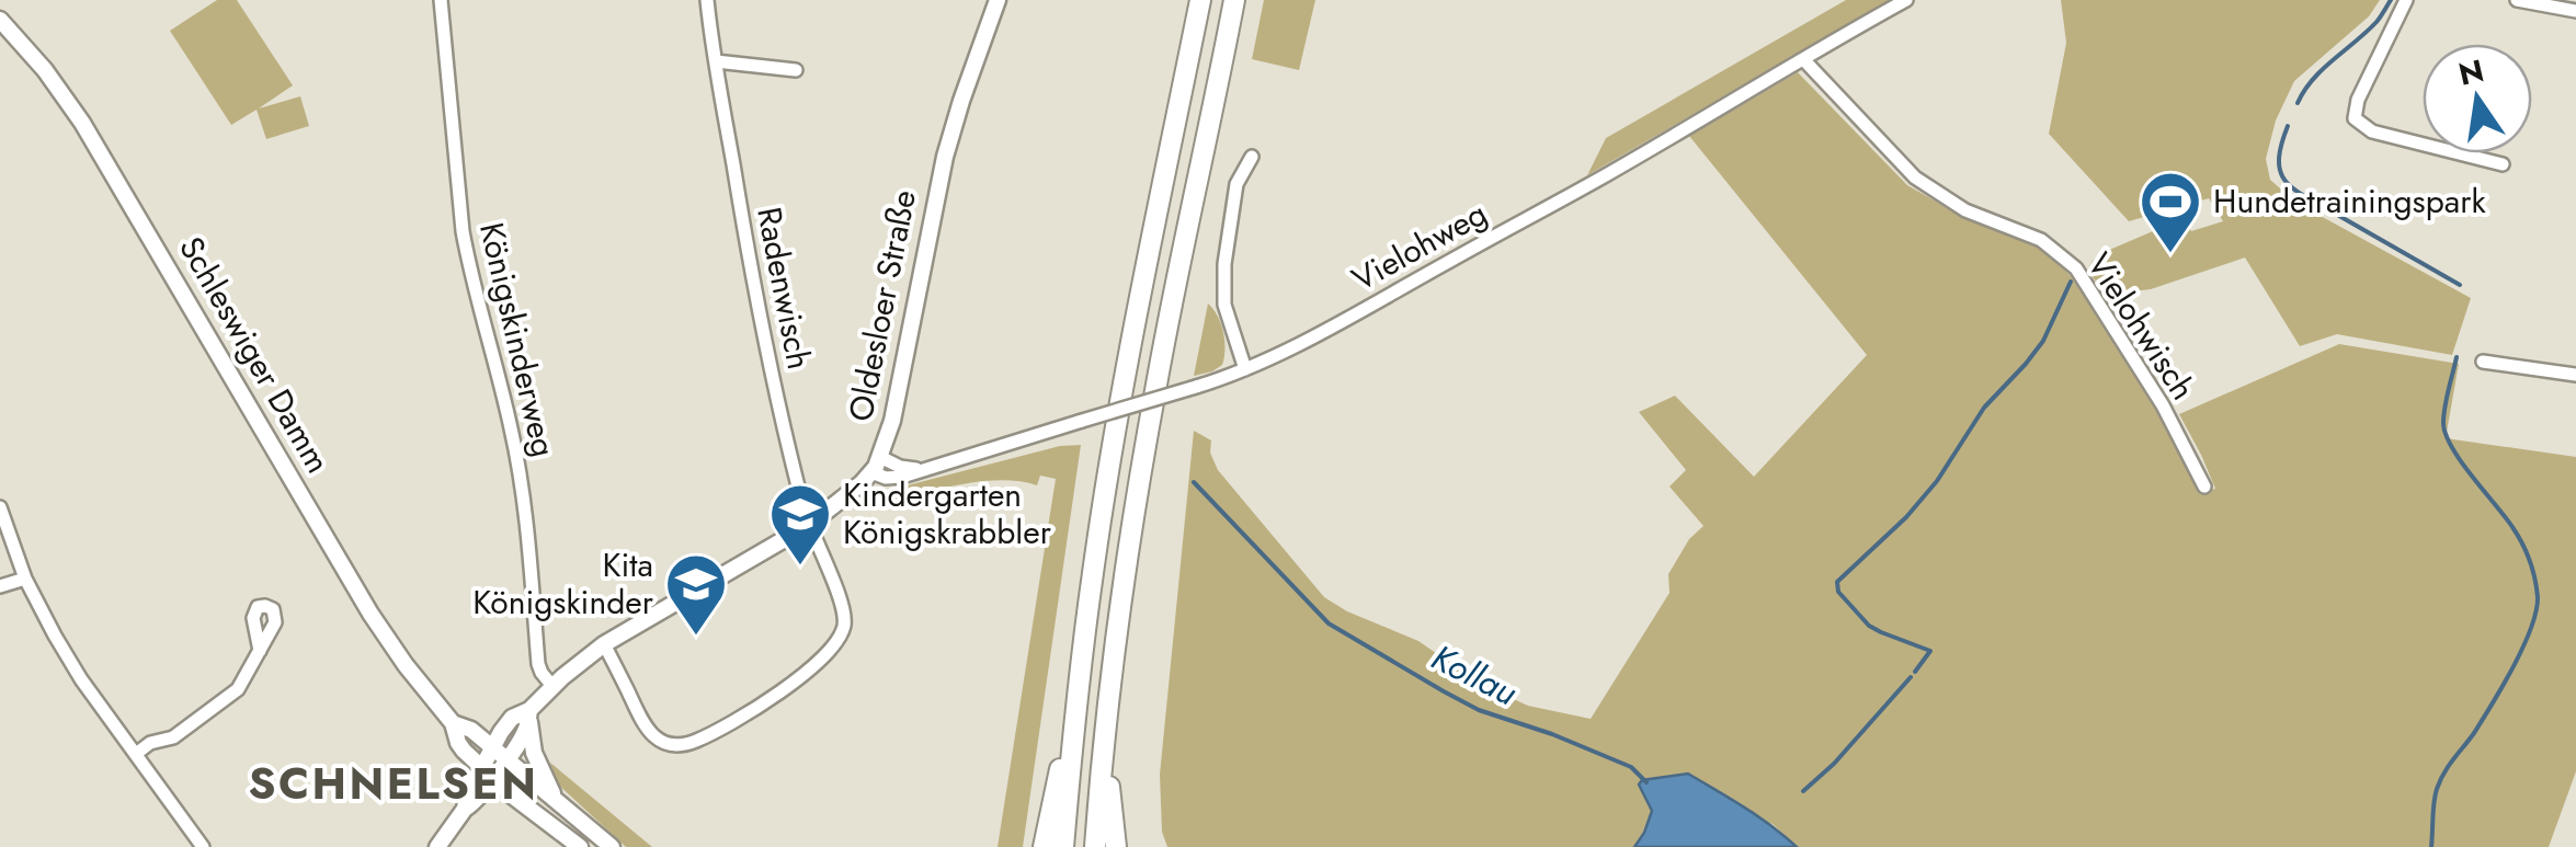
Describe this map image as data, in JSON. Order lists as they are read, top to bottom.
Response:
{
  "streets": {
    "main road": ["Oldesloer Straße", "Schleswiger Damm"],
    "street": [
      "Vielohweg",
      "Radenwisch",
      "Vielohwisch",
      "Königskinderweg"
    ]
  },
  "crossings": [
    ["Vielohweg", "Oldesloer Straße"],
    ["Vielohweg", "Vielohwisch"],
    ["Radenwisch", "Oldesloer Straße"],
    ["Oldesloer Straße", "Königskinderweg"],
    ["Oldesloer Straße", "Schleswiger Damm"]
  ],
  "districts": ["SCHNELSEN"],
  "water": ["Kollau"],
  "places": {
    "sports": ["Hundetrainingspark"],
    "school or university": ["Kindergarten Königskrabbler", "Kita Königskinder"]
  },
  "north": "top"
}
